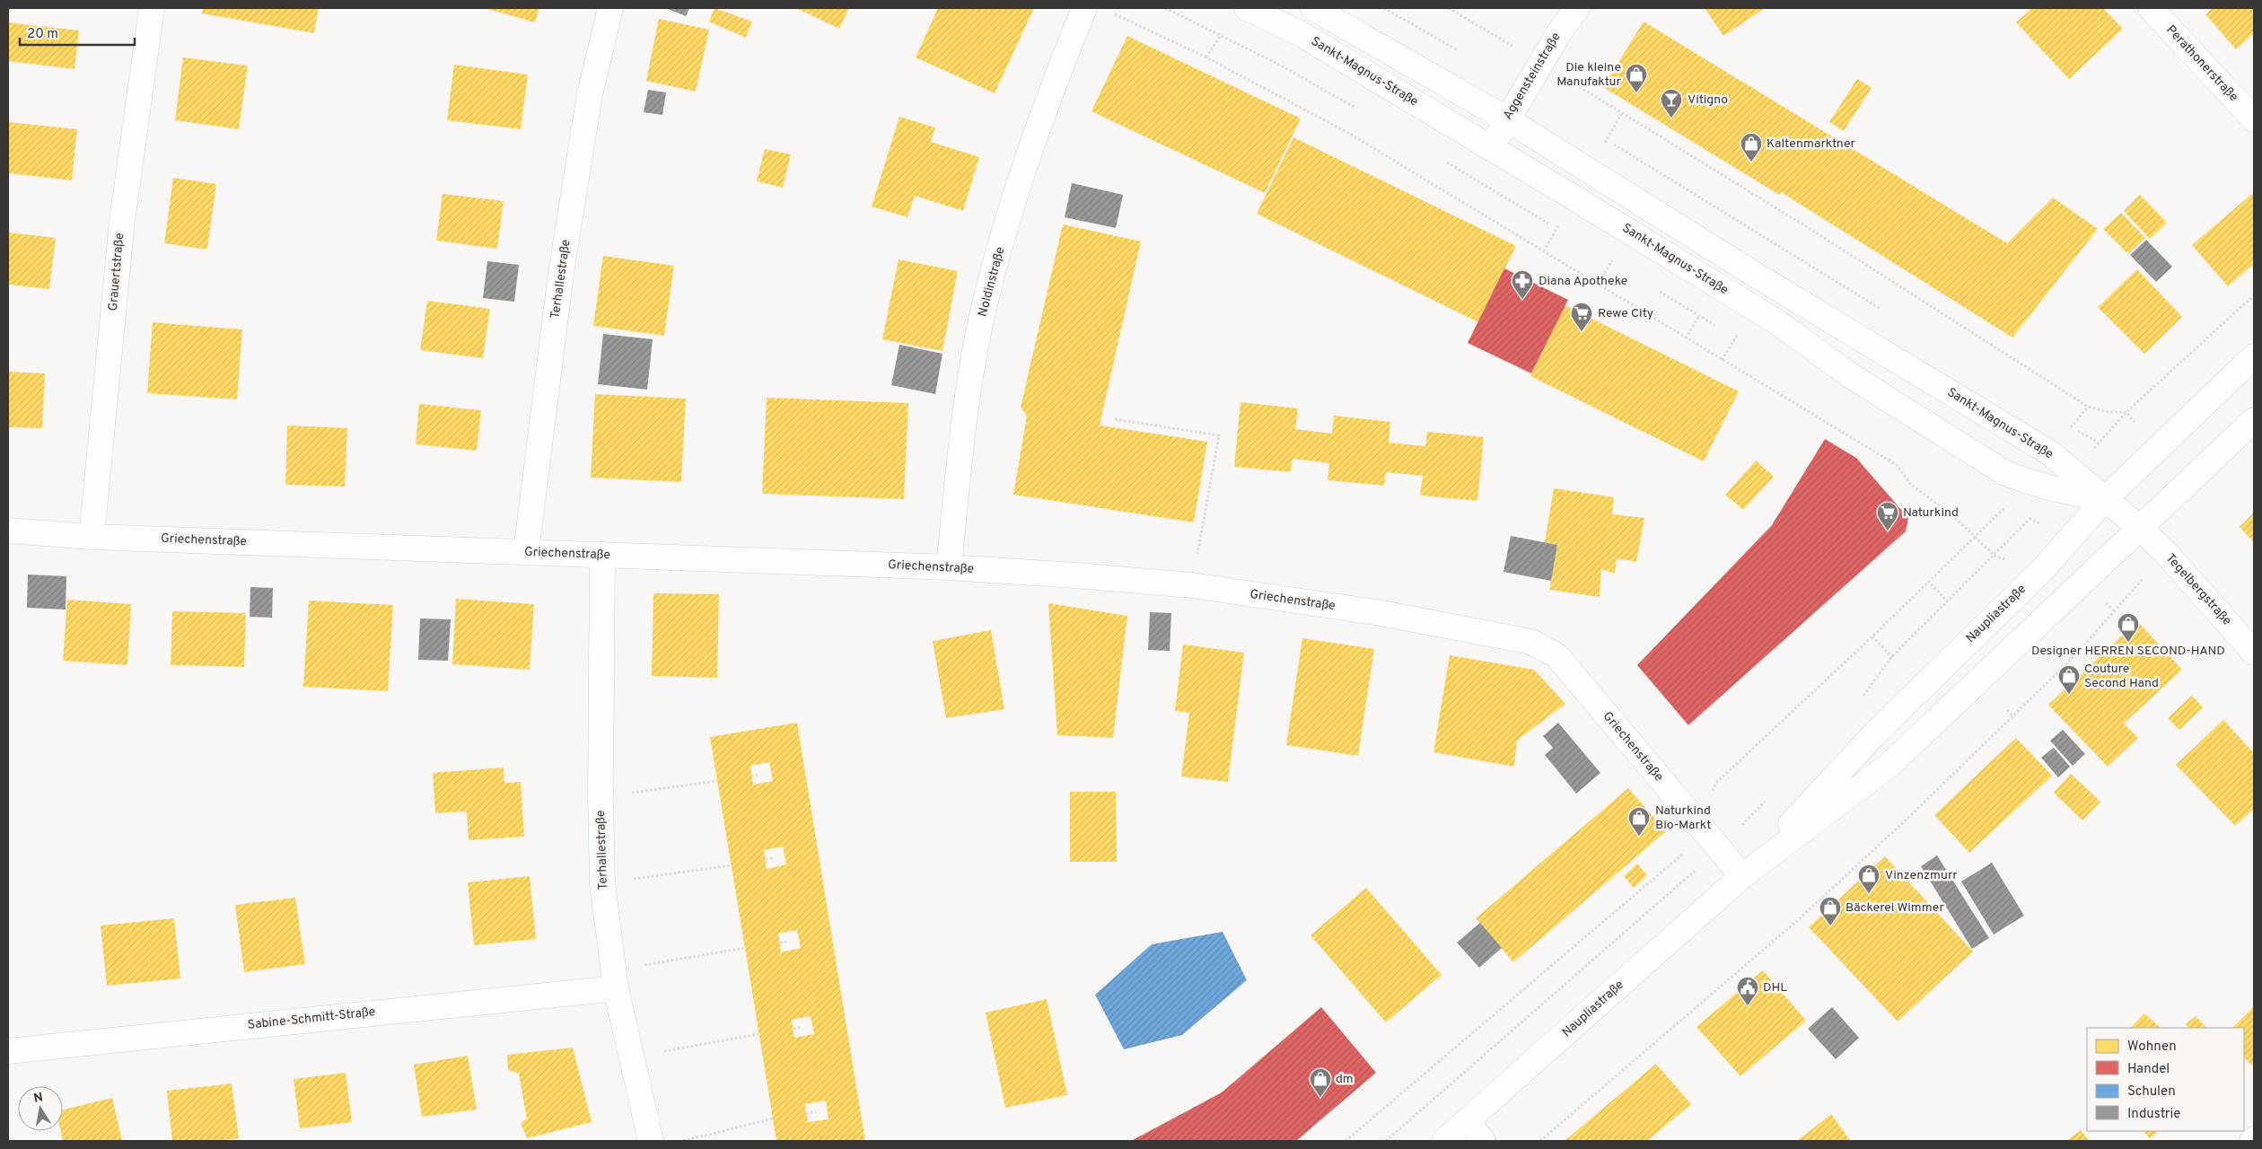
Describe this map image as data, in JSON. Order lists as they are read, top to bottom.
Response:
{
  "streets": {
    "street": [
      "Perathonerstraße",
      "Sankt-Magnus-Straße",
      "Aggensteinstraße",
      "Grauertstraße",
      "Terhallestraße",
      "Noldinstraße",
      "Griechenstraße",
      "Tegelbergstraße",
      "Naupliastraße",
      "Sabine-Schmitt-Straße"
    ]
  },
  "crossings": [
    ["Sankt-Magnus-Straße", "Aggensteinstraße"],
    ["Sankt-Magnus-Straße", "Tegelbergstraße"],
    ["Sankt-Magnus-Straße", "Naupliastraße"],
    ["Grauertstraße", "Griechenstraße"],
    ["Terhallestraße", "Griechenstraße"],
    ["Terhallestraße", "Sabine-Schmitt-Straße"],
    ["Noldinstraße", "Griechenstraße"],
    ["Griechenstraße", "Naupliastraße"],
    ["Tegelbergstraße", "Naupliastraße"]
  ],
  "places": {
    "shop": [
      "Die kleine Manufaktur",
      "Kaltenmarktner",
      "Designer HERREN SECOND-HAND",
      "Couture Second Hand",
      "Naturkind Bio-Markt",
      "Vinzenzmurr",
      "Bäckerei Wimmer",
      "dm"
    ],
    "bar": ["Vitigno"],
    "pharmacy": ["Diana Apotheke"],
    "supermarket": ["Rewe City", "Naturkind"],
    "public building": ["DHL"]
  },
  "legend": [
    "Wohnen",
    "Handel",
    "Schulen",
    "Industrie"
  ],
  "scale_bar": "20 m",
  "north": "top"
}
